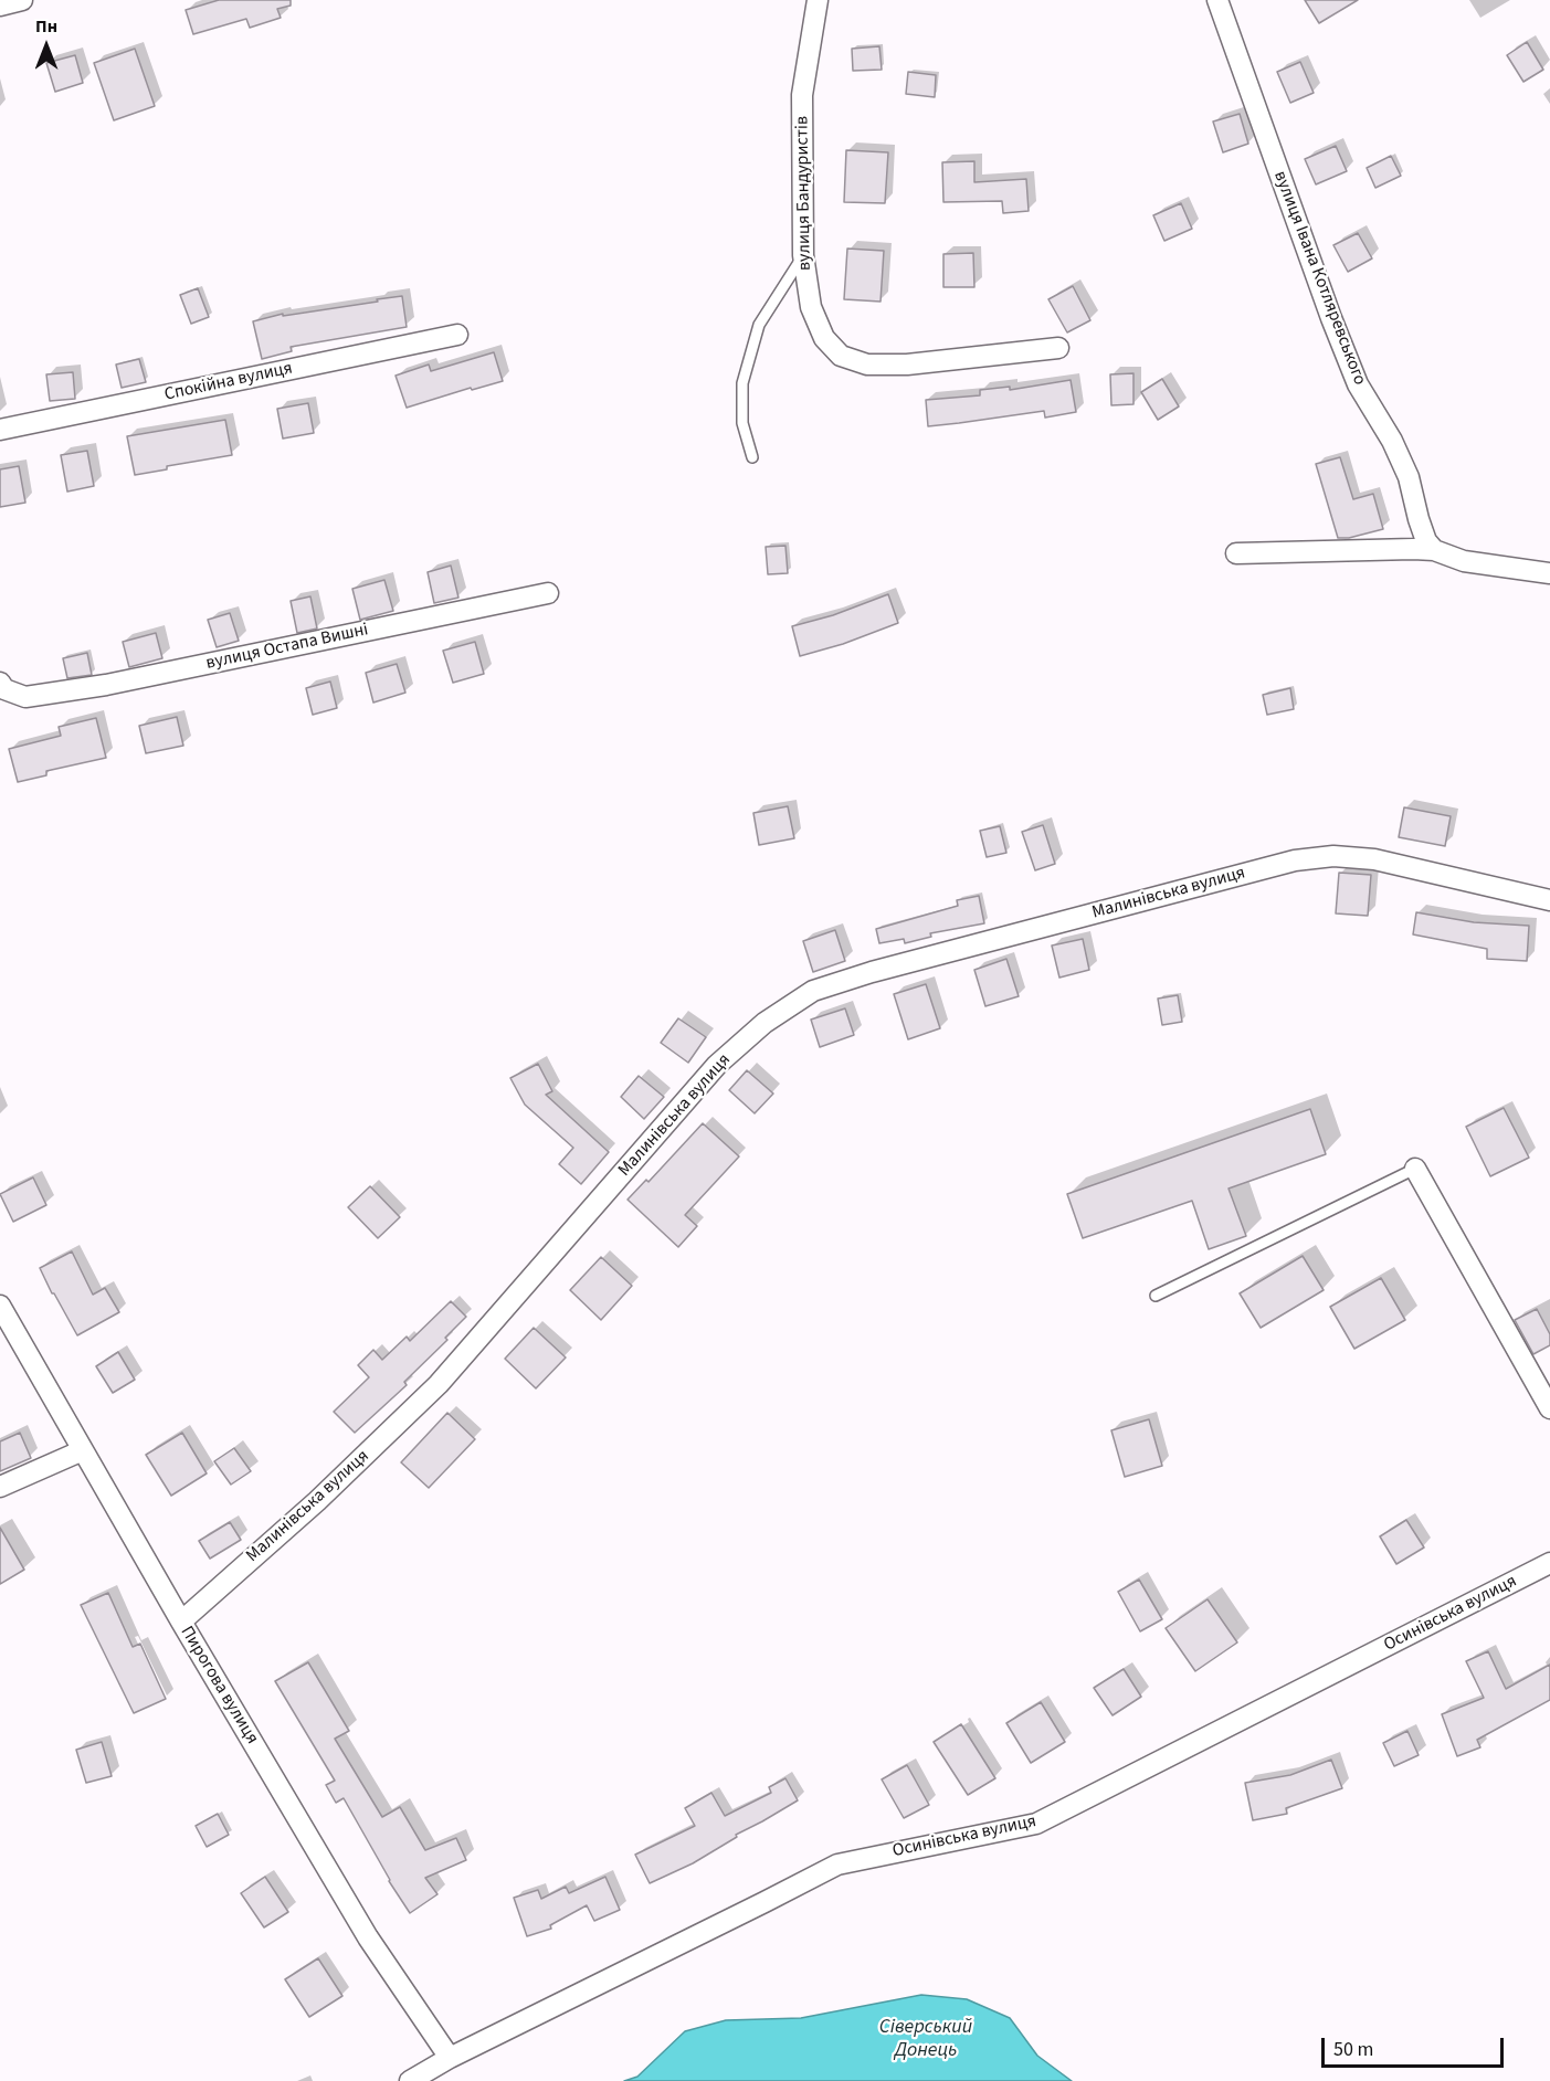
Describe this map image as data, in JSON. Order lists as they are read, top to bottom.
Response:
{
  "streets": {
    "street": [
      "вулиця Бандуристів",
      "вулиця Івана Котляревського",
      "Спокійна вулиця",
      "вулиця Остапа Вишні",
      "Малинівська вулиця",
      "Осинівська вулиця",
      "Пирогова вулиця"
    ]
  },
  "crossings": [
    ["Малинівська вулиця", "Пирогова вулиця"],
    ["Осинівська вулиця", "Пирогова вулиця"]
  ],
  "water": ["Сіверський Донець"],
  "scale_bar": "50 m",
  "north": "top"
}
